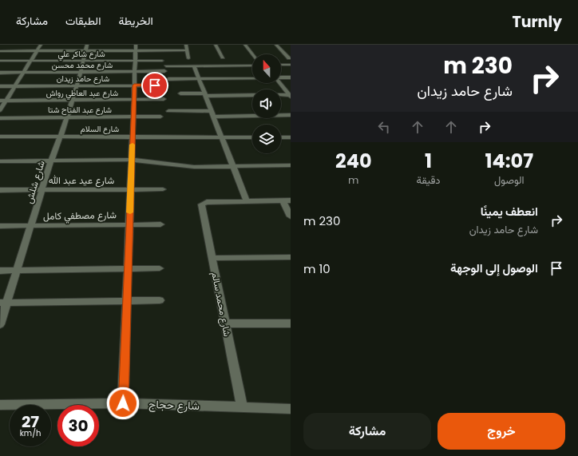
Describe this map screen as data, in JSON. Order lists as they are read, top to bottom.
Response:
{
  "streets": {
    "street": [
      "شارع شاكر علي",
      "شارع محمد محسن",
      "شارع حامد زيدان",
      "شارع عبد العاطي رواش",
      "شارع عبد الفتاح شتا",
      "شارع السلام",
      "شارع عيد عبد الله",
      "شارع شلش",
      "شارع مصطفي كامل",
      "شارع محمد سالم",
      "شارع حجاج"
    ]
  },
  "crossings": [
    ["شارع شاكر علي", "شارع شلش"],
    ["شارع محمد محسن", "شارع شلش"],
    ["شارع حامد زيدان", "شارع شلش"],
    ["شارع عبد العاطي رواش", "شارع شلش"],
    ["شارع عبد الفتاح شتا", "شارع شلش"],
    ["شارع السلام", "شارع شلش"],
    ["شارع عيد عبد الله", "شارع شلش"],
    ["شارع شلش", "شارع مصطفي كامل"],
    ["شارع محمد سالم", "شارع حجاج"]
  ],
  "north": "top",
  "page": {
    "header": "Turnly",
    "nav": ["الخريطة", "الطبقات", "مشاركة"],
    "turn": ["230 m", "شارع حامد زيدان"],
    "eta": [
      "14:07",
      "الوصول",
      "1",
      "دقيقة",
      "240",
      "m"
    ],
    "list": [
      {
        "name": "انعطف يمينًا",
        "note": "شارع حامد زيدان",
        "value": "230 m"
      },
      {
        "name": "الوصول إلى الوجهة",
        "value": "10 m"
      }
    ],
    "speed": "27 km/h",
    "limit": "30",
    "buttons": ["خروج", "مشاركة"]
  }
}
